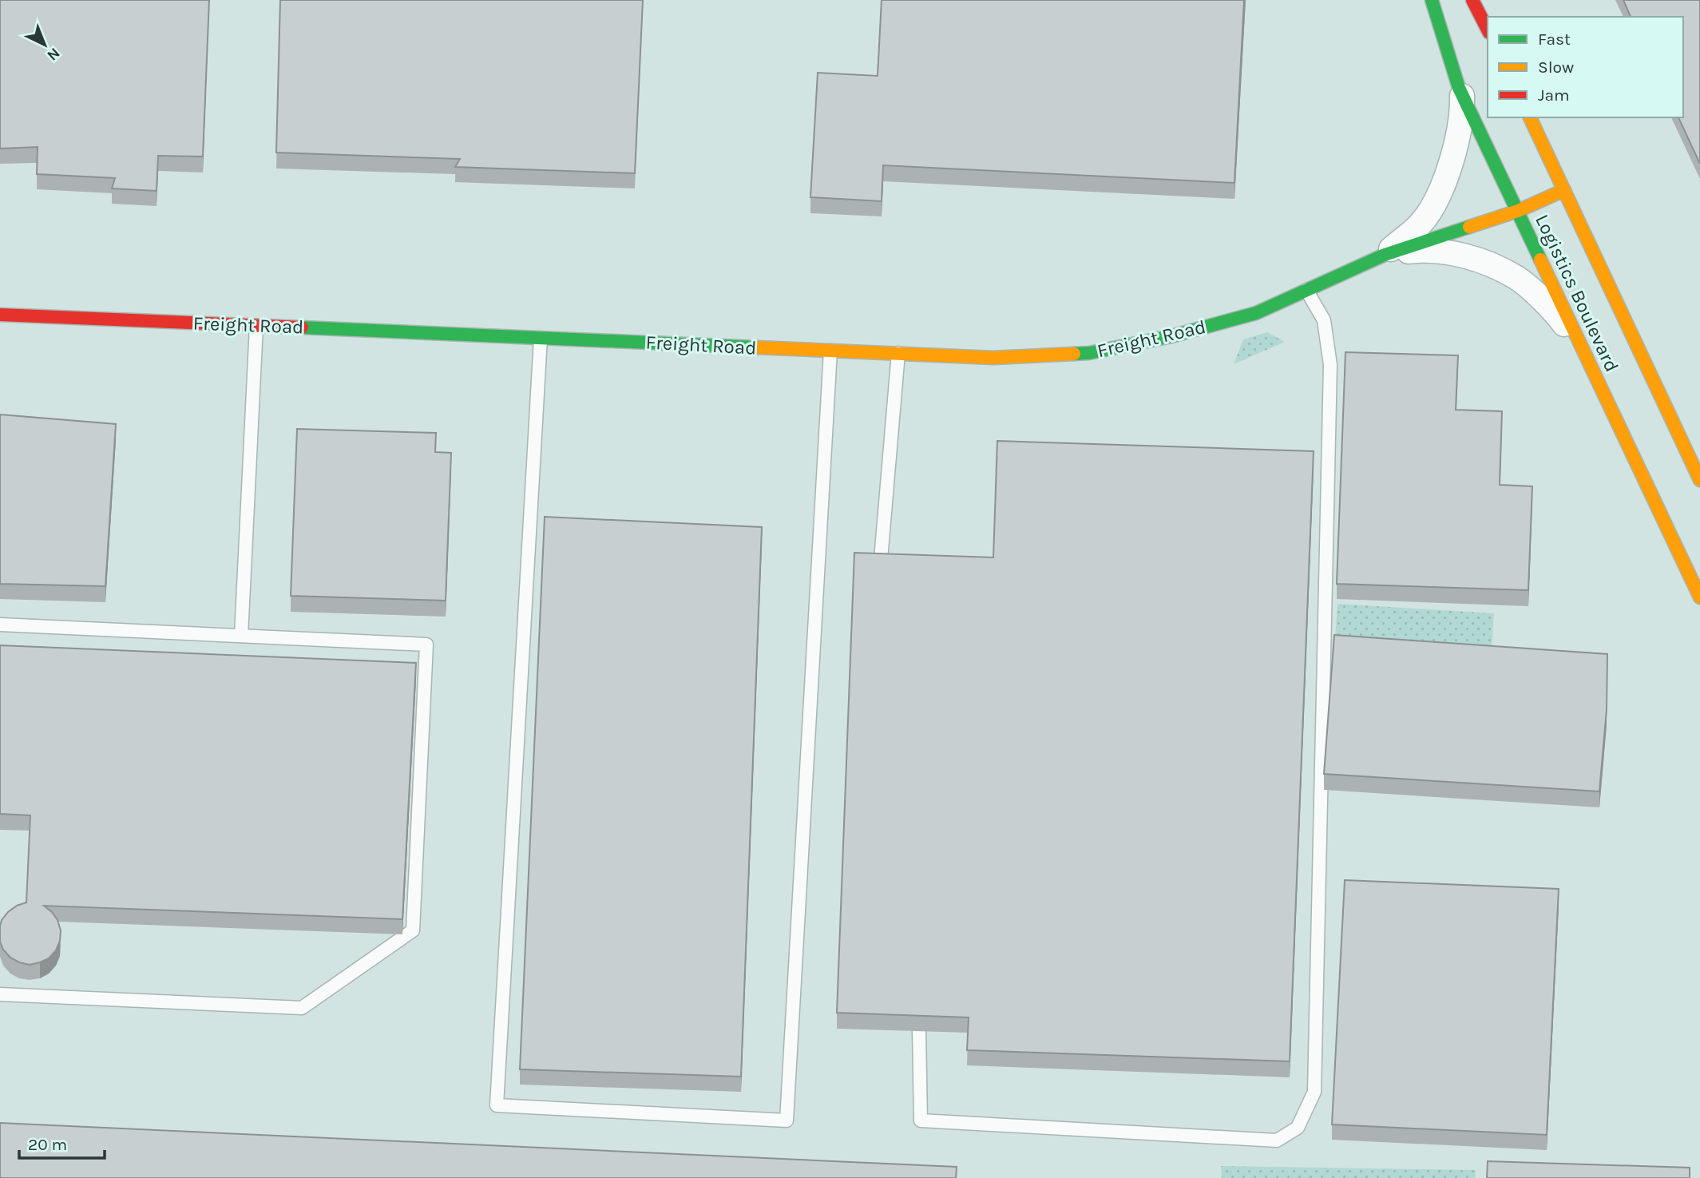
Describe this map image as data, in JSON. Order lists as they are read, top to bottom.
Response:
{
  "streets": {
    "street": ["Logistics Boulevard", "Freight Road"]
  },
  "crossings": [
    ["Logistics Boulevard", "Freight Road"]
  ],
  "legend": ["Fast", "Slow", "Jam"],
  "scale_bar": "20 m",
  "north": "bottom right"
}
